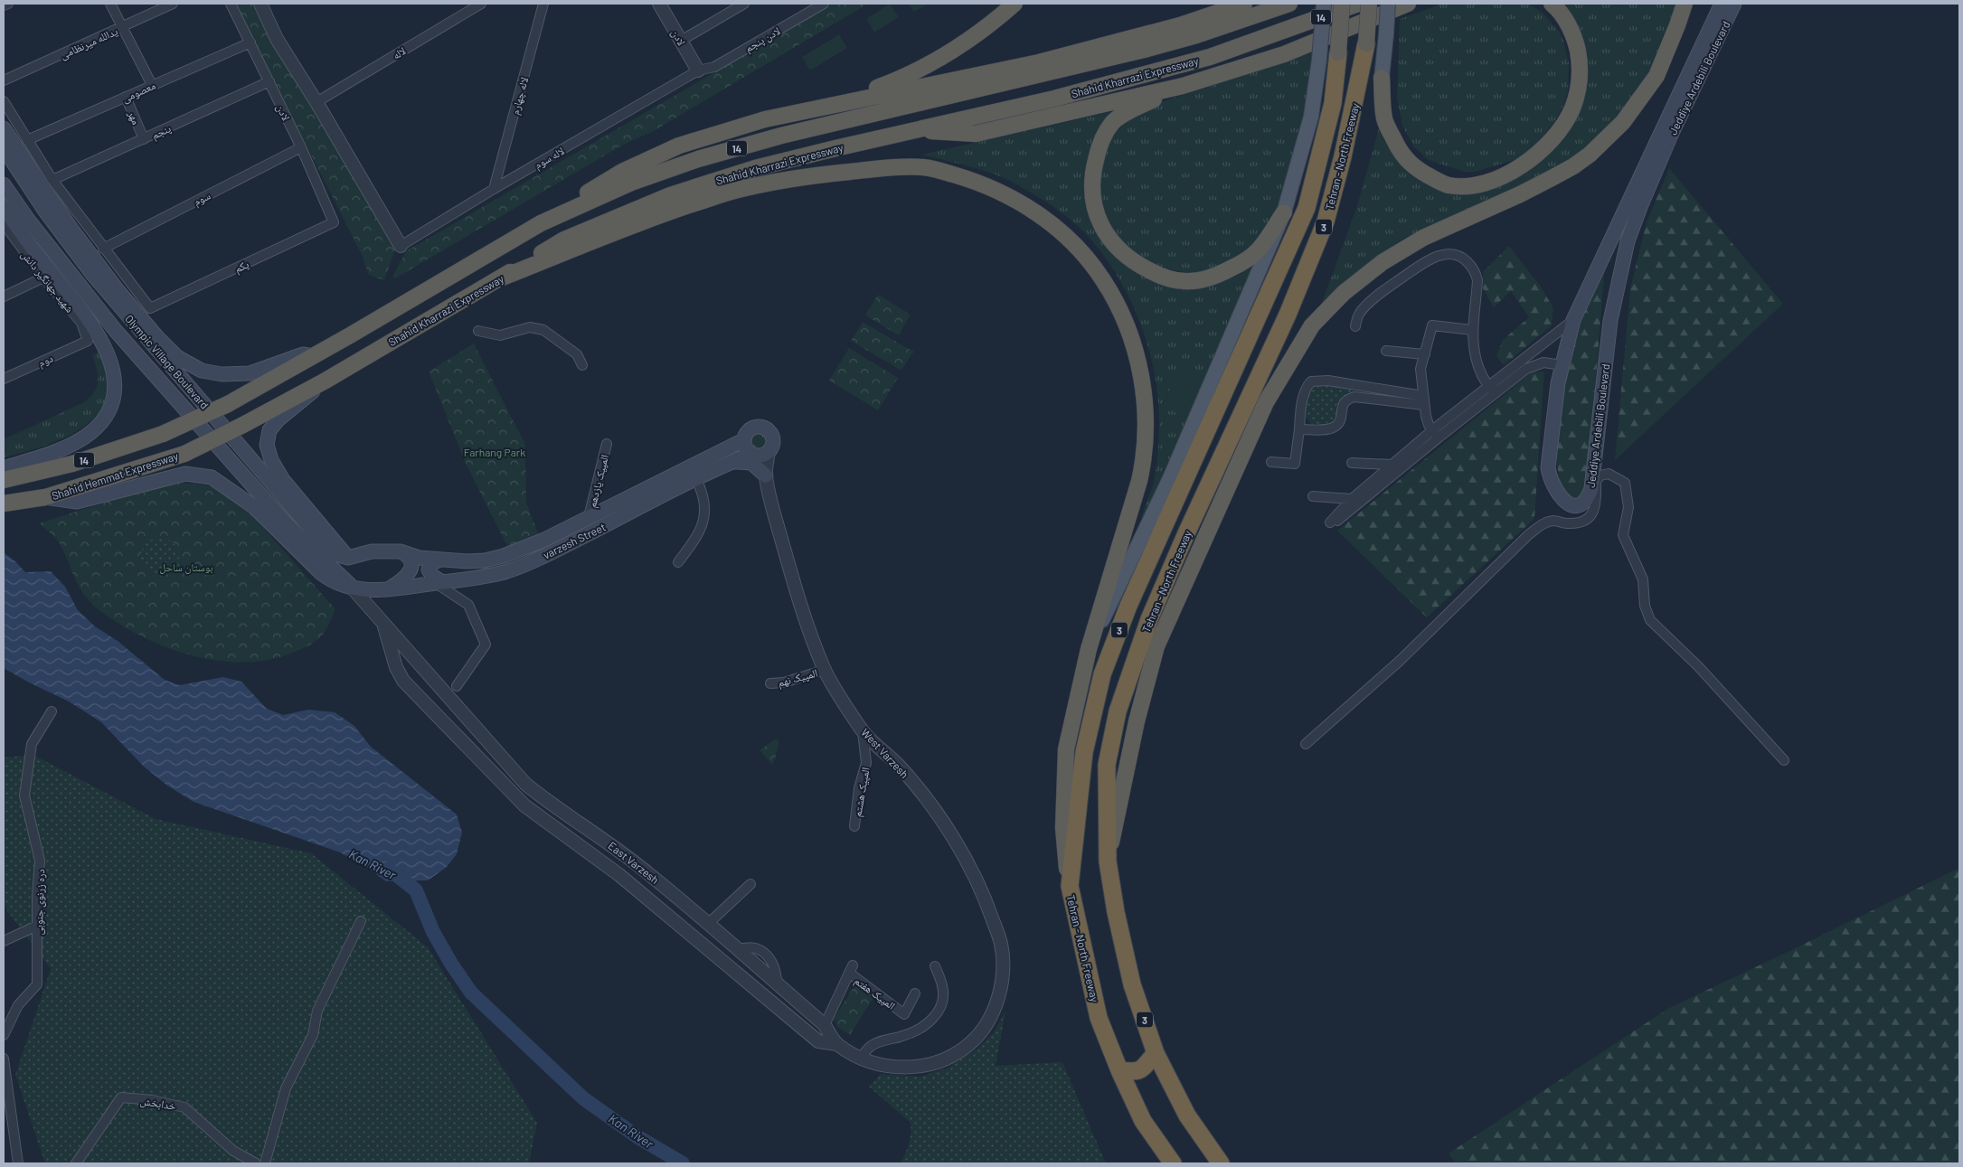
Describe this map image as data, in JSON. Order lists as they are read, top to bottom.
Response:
{
  "streets": {
    "highway": [
      "14",
      "Shahid Kharrazi Expressway",
      "Tehran - North Freeway",
      "3",
      "Shahid Hemmat Expressway"
    ],
    "main road": ["Jeddiye Ardebili Boulevard", "Olympic Village Boulevard", "varzesh Street"],
    "street": [
      "لادن",
      "لادن پنجم",
      "یدالله میرنظامی",
      "لاله",
      "معصومی",
      "لاله چهارم",
      "مهر",
      "پنجم",
      "لاله سوم",
      "سوم",
      "یکم",
      "شهید جهانگیر دانش",
      "دوم",
      "المپیک یازدهم",
      "المپیک نهم",
      "West Varzesh",
      "المپیک هشتم",
      "East Varzesh",
      "دره زرنوی جنوبی",
      "المپیک هفتم",
      "خدابخش"
    ]
  },
  "crossings": [
    ["14", "Shahid Hemmat Expressway"],
    ["14", "varzesh Street"],
    ["لادن", "لادن پنجم"],
    ["لادن", "معصومی"],
    ["لادن", "پنجم"],
    ["لادن", "لاله سوم"],
    ["لادن", "سوم"],
    ["لادن", "یکم"],
    ["لادن پنجم", "لاله سوم"],
    ["Shahid Kharrazi Expressway", "Shahid Hemmat Expressway"],
    ["معصومی", "مهر"],
    ["لاله چهارم", "لاله سوم"],
    ["مهر", "پنجم"],
    ["سوم", "یکم"],
    ["شهید جهانگیر دانش", "دوم"],
    ["Olympic Village Boulevard", "varzesh Street"],
    ["Olympic Village Boulevard", "East Varzesh"],
    ["Shahid Hemmat Expressway", "varzesh Street"],
    ["المپیک یازدهم", "varzesh Street"],
    ["varzesh Street", "West Varzesh"],
    ["varzesh Street", "East Varzesh"],
    ["المپیک نهم", "West Varzesh"],
    ["West Varzesh", "المپیک هشتم"],
    ["West Varzesh", "East Varzesh"],
    ["East Varzesh", "المپیک هفتم"]
  ],
  "water": ["Kan River"],
  "parks": ["Farhang Park", "بوستان ساحل"]
}
